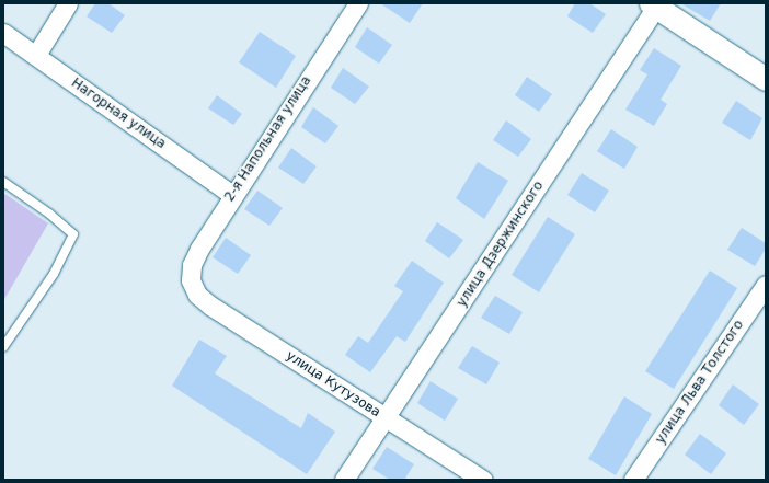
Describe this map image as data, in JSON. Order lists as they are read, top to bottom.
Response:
{
  "streets": {
    "street": [
      "Нагорная улица",
      "2-я Напольная улица",
      "улица Дзержинского",
      "улица Льва Толстого",
      "улица Кутузова"
    ]
  },
  "crossings": [
    ["Нагорная улица", "2-я Напольная улица"],
    ["2-я Напольная улица", "улица Кутузова"],
    ["улица Дзержинского", "улица Кутузова"]
  ]
}
